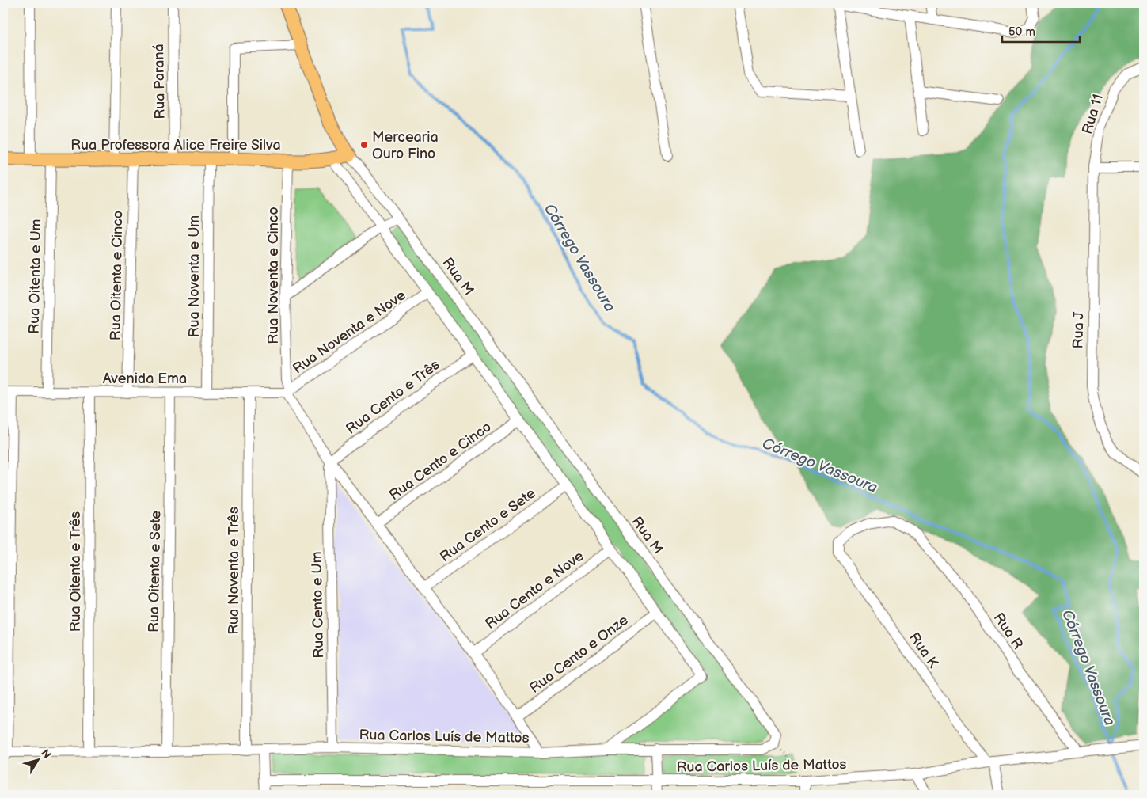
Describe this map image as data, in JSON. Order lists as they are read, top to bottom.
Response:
{
  "streets": {
    "main road": ["Rua Professora Alice Freire Silva"],
    "street": [
      "Rua Paraná",
      "Rua 11",
      "Rua Oitenta e Cinco",
      "Rua Noventa e Cinco",
      "Rua Oitenta e Um",
      "Rua Noventa e Um",
      "Rua M",
      "Rua J",
      "Rua Noventa e Nove",
      "Avenida Ema",
      "Rua Cento e Três",
      "Rua Cento e Cinco",
      "Rua Cento e Sete",
      "Rua Noventa e Três",
      "Rua Oitenta e Três",
      "Rua Oitenta e Sete",
      "Rua Cento e Nove",
      "Rua Cento e Um",
      "Rua R",
      "Rua K",
      "Rua Cento e Onze",
      "Rua Carlos Luís de Mattos"
    ]
  },
  "crossings": [
    ["Rua Paraná", "Rua Professora Alice Freire Silva"],
    ["Rua 11", "Rua J"],
    ["Rua Professora Alice Freire Silva", "Rua Oitenta e Cinco"],
    ["Rua Professora Alice Freire Silva", "Rua Noventa e Cinco"],
    ["Rua Professora Alice Freire Silva", "Rua Oitenta e Um"],
    ["Rua Professora Alice Freire Silva", "Rua Noventa e Um"],
    ["Rua Professora Alice Freire Silva", "Rua M"],
    ["Rua Oitenta e Cinco", "Avenida Ema"],
    ["Rua Noventa e Cinco", "Rua Noventa e Nove"],
    ["Rua Noventa e Cinco", "Avenida Ema"],
    ["Rua Noventa e Cinco", "Rua Carlos Luís de Mattos"],
    ["Rua Oitenta e Um", "Avenida Ema"],
    ["Rua Noventa e Um", "Avenida Ema"],
    ["Rua Noventa e Nove", "Avenida Ema"],
    ["Rua Noventa e Nove", "Rua Carlos Luís de Mattos"],
    ["Avenida Ema", "Rua Noventa e Três"],
    ["Avenida Ema", "Rua Oitenta e Três"],
    ["Avenida Ema", "Rua Oitenta e Sete"],
    ["Avenida Ema", "Rua Carlos Luís de Mattos"],
    ["Rua Cento e Três", "Rua Cento e Um"],
    ["Rua Cento e Três", "Rua Carlos Luís de Mattos"],
    ["Rua Cento e Cinco", "Rua Carlos Luís de Mattos"],
    ["Rua Cento e Sete", "Rua Carlos Luís de Mattos"],
    ["Rua Noventa e Três", "Rua Carlos Luís de Mattos"],
    ["Rua Oitenta e Três", "Rua Carlos Luís de Mattos"],
    ["Rua Oitenta e Sete", "Rua Carlos Luís de Mattos"],
    ["Rua Cento e Nove", "Rua Carlos Luís de Mattos"],
    ["Rua Cento e Um", "Rua Carlos Luís de Mattos"],
    ["Rua R", "Rua K"],
    ["Rua R", "Rua Carlos Luís de Mattos"],
    ["Rua K", "Rua Carlos Luís de Mattos"],
    ["Rua Cento e Onze", "Rua Carlos Luís de Mattos"]
  ],
  "water": ["Córrego Vassoura"],
  "places": ["Mercearia Ouro Fino"],
  "scale_bar": "50 m",
  "north": "top right"
}
